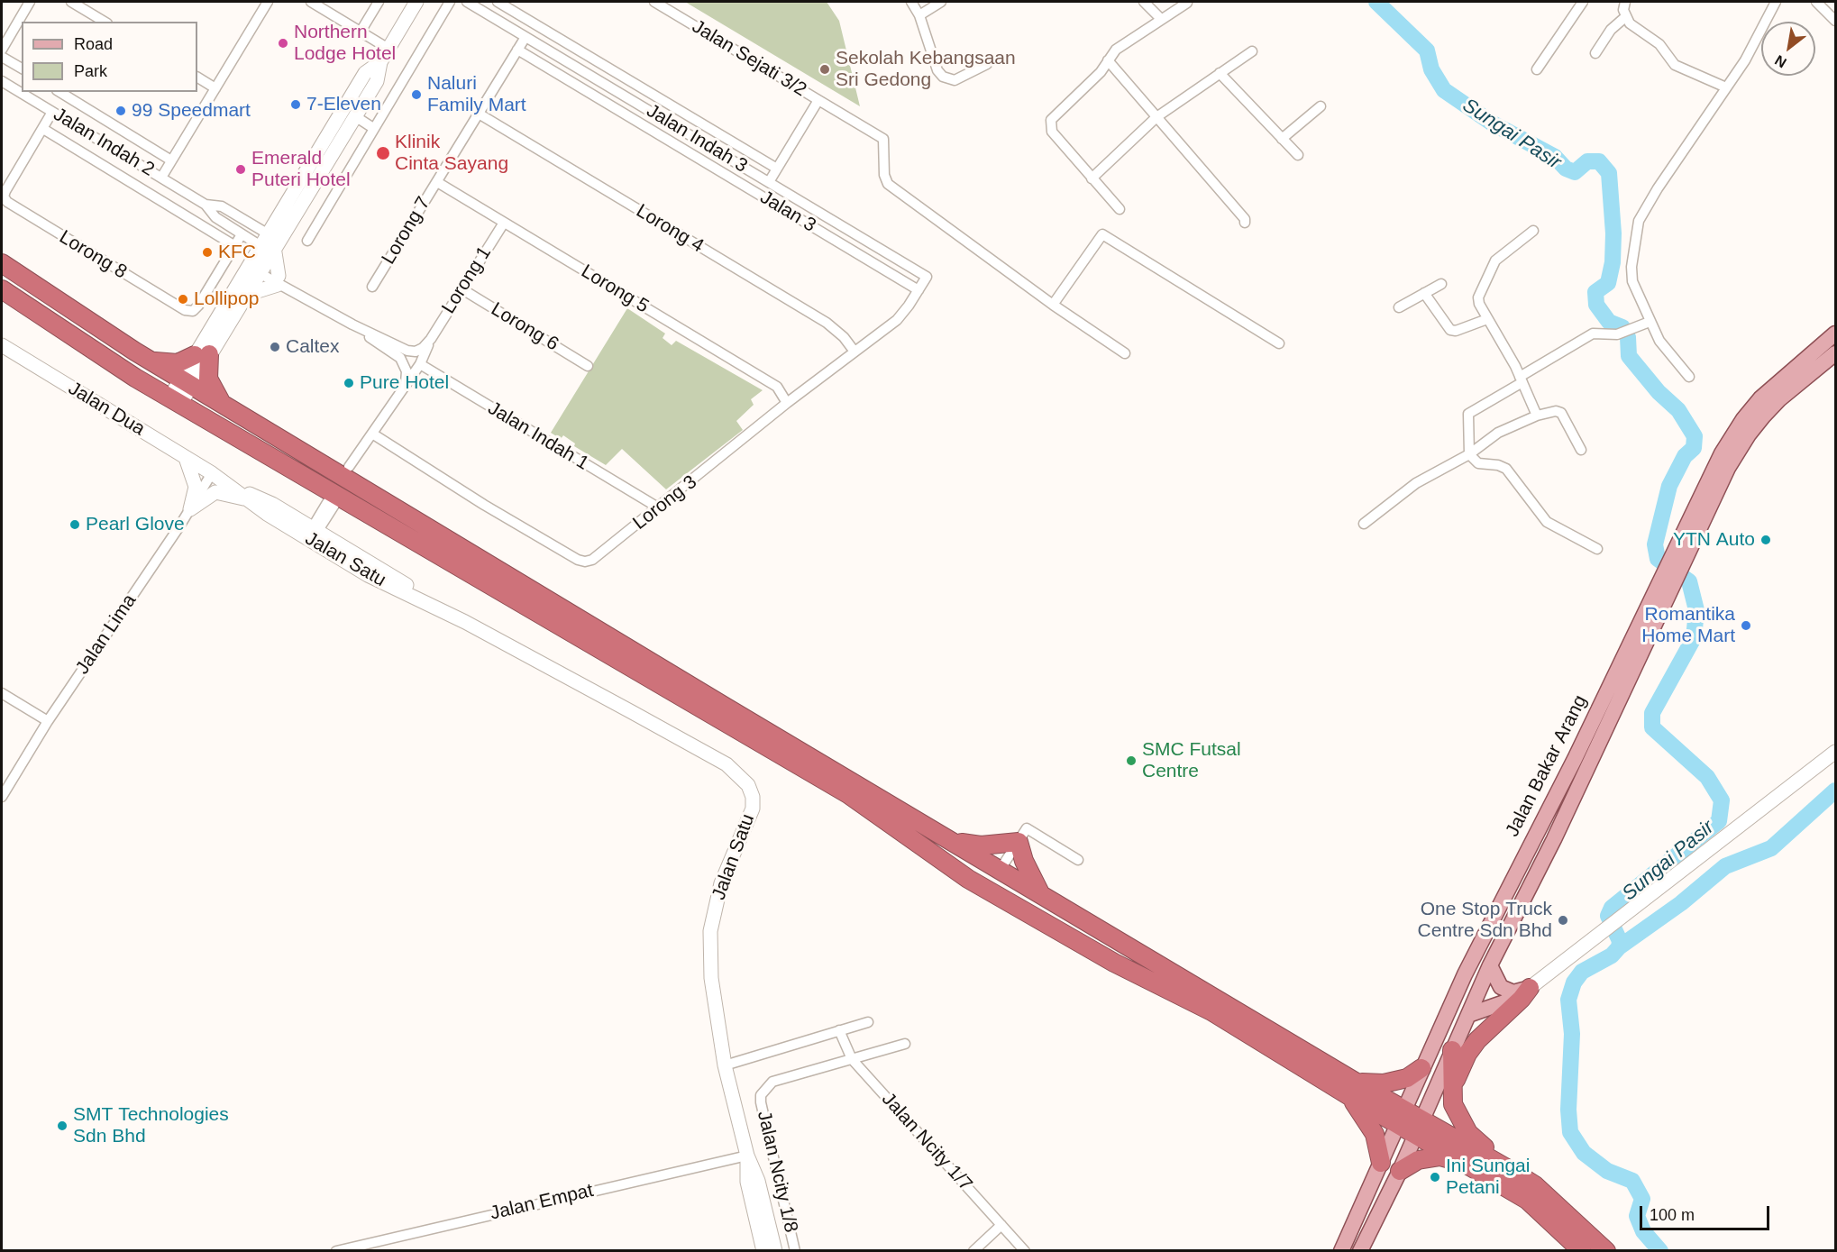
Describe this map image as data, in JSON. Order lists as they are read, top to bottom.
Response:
{
  "streets": {
    "main road": ["Jalan Dua", "Jalan Satu", "Jalan Bakar Arang"],
    "street": [
      "Jalan Sejati 3/2",
      "Jalan Indah 3",
      "Jalan Indah 2",
      "Jalan 3",
      "Lorong 4",
      "Lorong 7",
      "Lorong 8",
      "Lorong 1",
      "Lorong 5",
      "Lorong 6",
      "Jalan Indah 1",
      "Lorong 3",
      "Jalan Lima",
      "Jalan Ncity 1/7",
      "Jalan Ncity 1/8",
      "Jalan Empat"
    ]
  },
  "crossings": [
    ["Jalan Sejati 3/2", "Jalan Indah 3"],
    ["Jalan Indah 3", "Lorong 7"],
    ["Jalan Indah 3", "Lorong 3"],
    ["Jalan Indah 2", "Lorong 8"],
    ["Jalan 3", "Lorong 7"],
    ["Jalan 3", "Lorong 3"],
    ["Lorong 4", "Lorong 7"],
    ["Lorong 4", "Lorong 3"],
    ["Lorong 7", "Lorong 5"],
    ["Lorong 1", "Lorong 5"],
    ["Lorong 1", "Lorong 6"],
    ["Lorong 1", "Jalan Indah 1"],
    ["Lorong 5", "Lorong 3"],
    ["Jalan Dua", "Jalan Satu"],
    ["Jalan Dua", "Jalan Lima"],
    ["Jalan Indah 1", "Lorong 3"],
    ["Jalan Satu", "Jalan Lima"],
    ["Jalan Satu", "Jalan Empat"],
    ["Jalan Ncity 1/7", "Jalan Ncity 1/8"]
  ],
  "water": ["Sungai Pasir"],
  "places": [
    "Northern Lodge Hotel",
    "Sekolah Kebangsaan Sri Gedong",
    "Naluri Family Mart",
    "7-Eleven",
    "99 Speedmart",
    "Klinik Cinta Sayang",
    "Emerald Puteri Hotel",
    "KFC",
    "Lollipop",
    "Caltex",
    "Pure Hotel",
    "Pearl Glove",
    "YTN Auto",
    "Romantika Home Mart",
    "SMC Futsal Centre",
    "One Stop Truck Centre Sdn Bhd",
    "SMT Technologies Sdn Bhd",
    "Ini Sungai Petani"
  ],
  "legend": ["Road", "Park"],
  "scale_bar": "100 m",
  "north": "bottom left"
}
